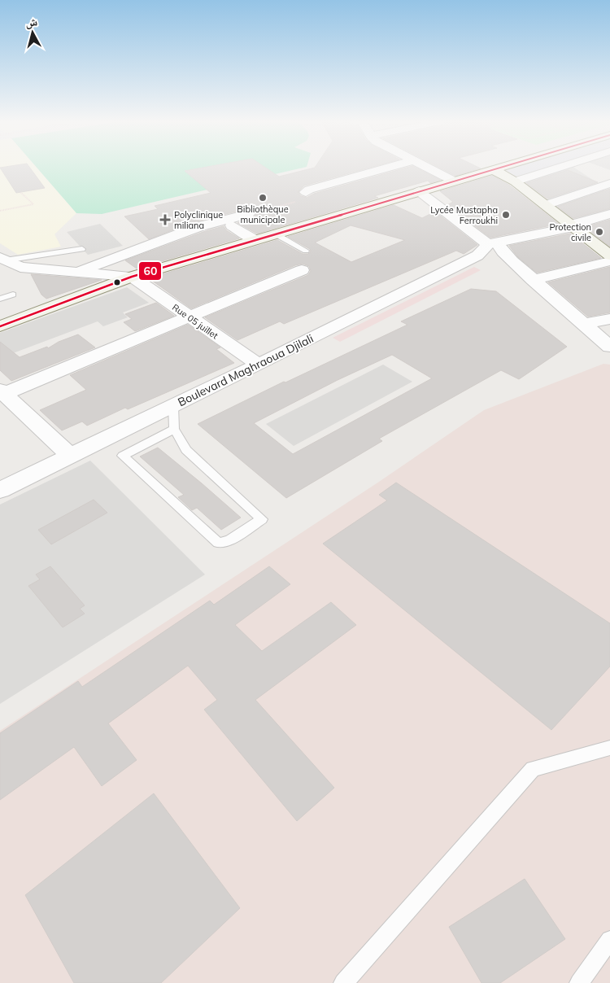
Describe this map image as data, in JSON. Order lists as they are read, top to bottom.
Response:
{
  "streets": {
    "street": ["Rue 05 juillet", "Boulevard Maghraoua Djilali"]
  },
  "crossings": [
    ["Rue 05 juillet", "Boulevard Maghraoua Djilali"]
  ],
  "places": {
    "other": ["Bibliothèque municipale", "Lycée Mustapha Ferroukhi", "Protection civile"],
    "health": ["Polyclinique miliana"]
  },
  "lines": ["transit line 60"],
  "north": "top"
}
